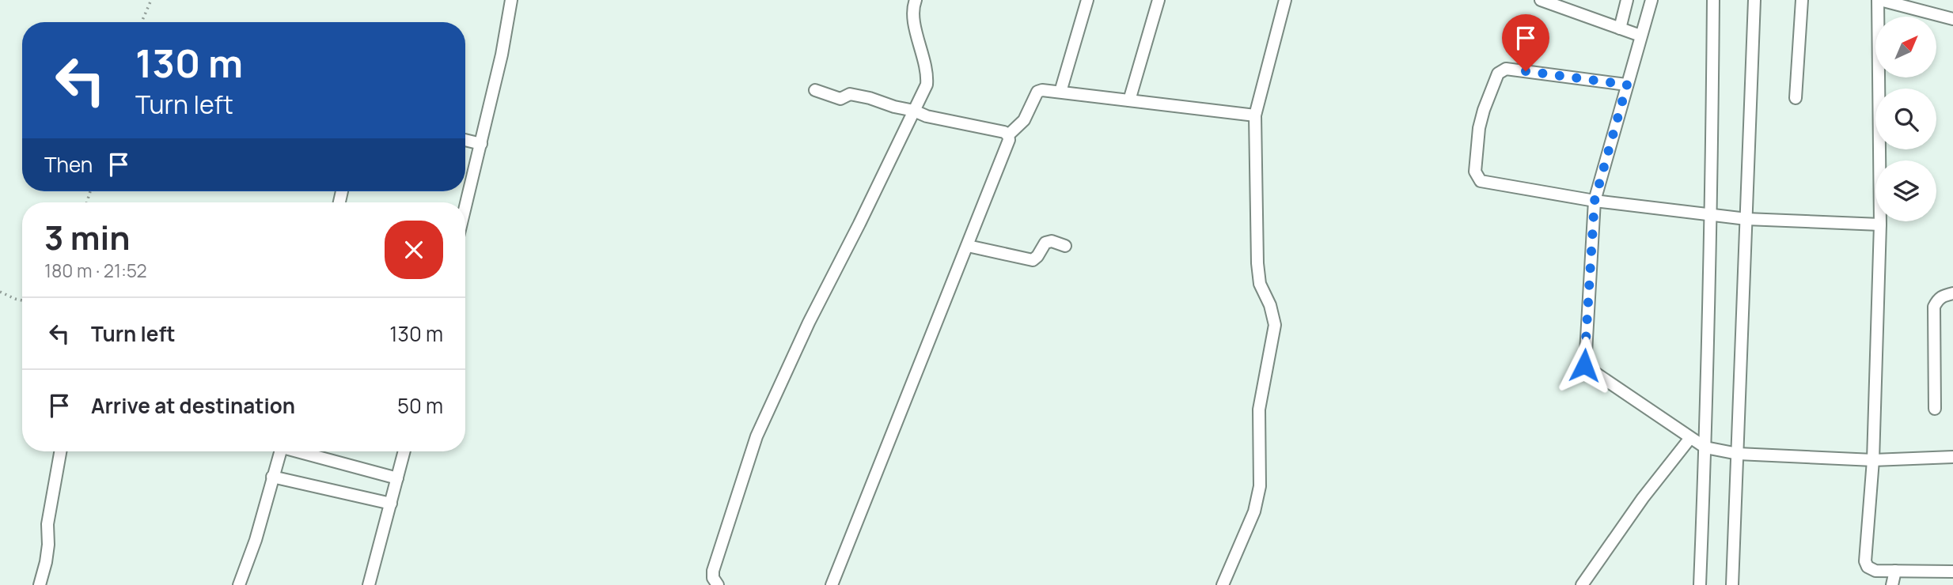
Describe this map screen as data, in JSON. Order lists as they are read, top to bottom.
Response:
{
  "north": "top right",
  "page": {
    "turn": ["130 m", "Turn left"],
    "then": "Then",
    "heading": ["3 min", "180 m · 21:52"],
    "list": [
      {
        "name": "Turn left",
        "value": "130 m"
      },
      {
        "name": "Arrive at destination",
        "value": "50 m"
      }
    ]
  }
}
